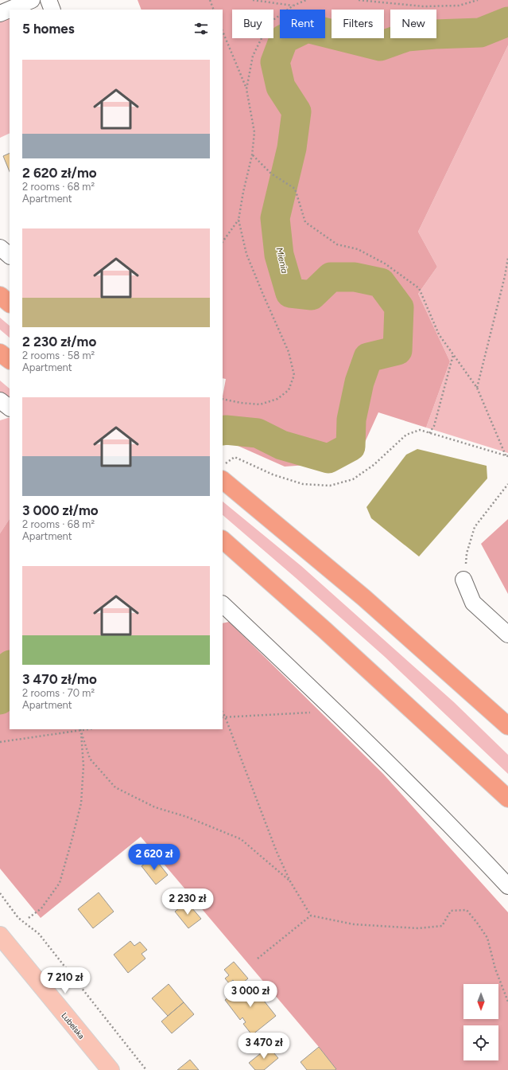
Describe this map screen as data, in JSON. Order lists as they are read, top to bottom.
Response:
{
  "streets": {
    "main road": ["Lubelska"]
  },
  "water": ["Mienia"],
  "north": "bottom",
  "page": {
    "chip": [
      "Buy",
      "Rent",
      "Filters",
      "New"
    ],
    "heading": "5 homes",
    "list": [
      {
        "name": "2 620 zł/mo",
        "note": "2 rooms · 68 m² · Apartment"
      },
      {
        "name": "2 230 zł/mo",
        "note": "2 rooms · 58 m² · Apartment"
      },
      {
        "name": "3 000 zł/mo",
        "note": "2 rooms · 68 m² · Apartment"
      },
      {
        "name": "3 470 zł/mo",
        "note": "2 rooms · 70 m² · Apartment"
      }
    ],
    "price": [
      "2 620 zł",
      "2 230 zł",
      "7 210 zł",
      "3 000 zł",
      "3 470 zł"
    ]
  }
}
